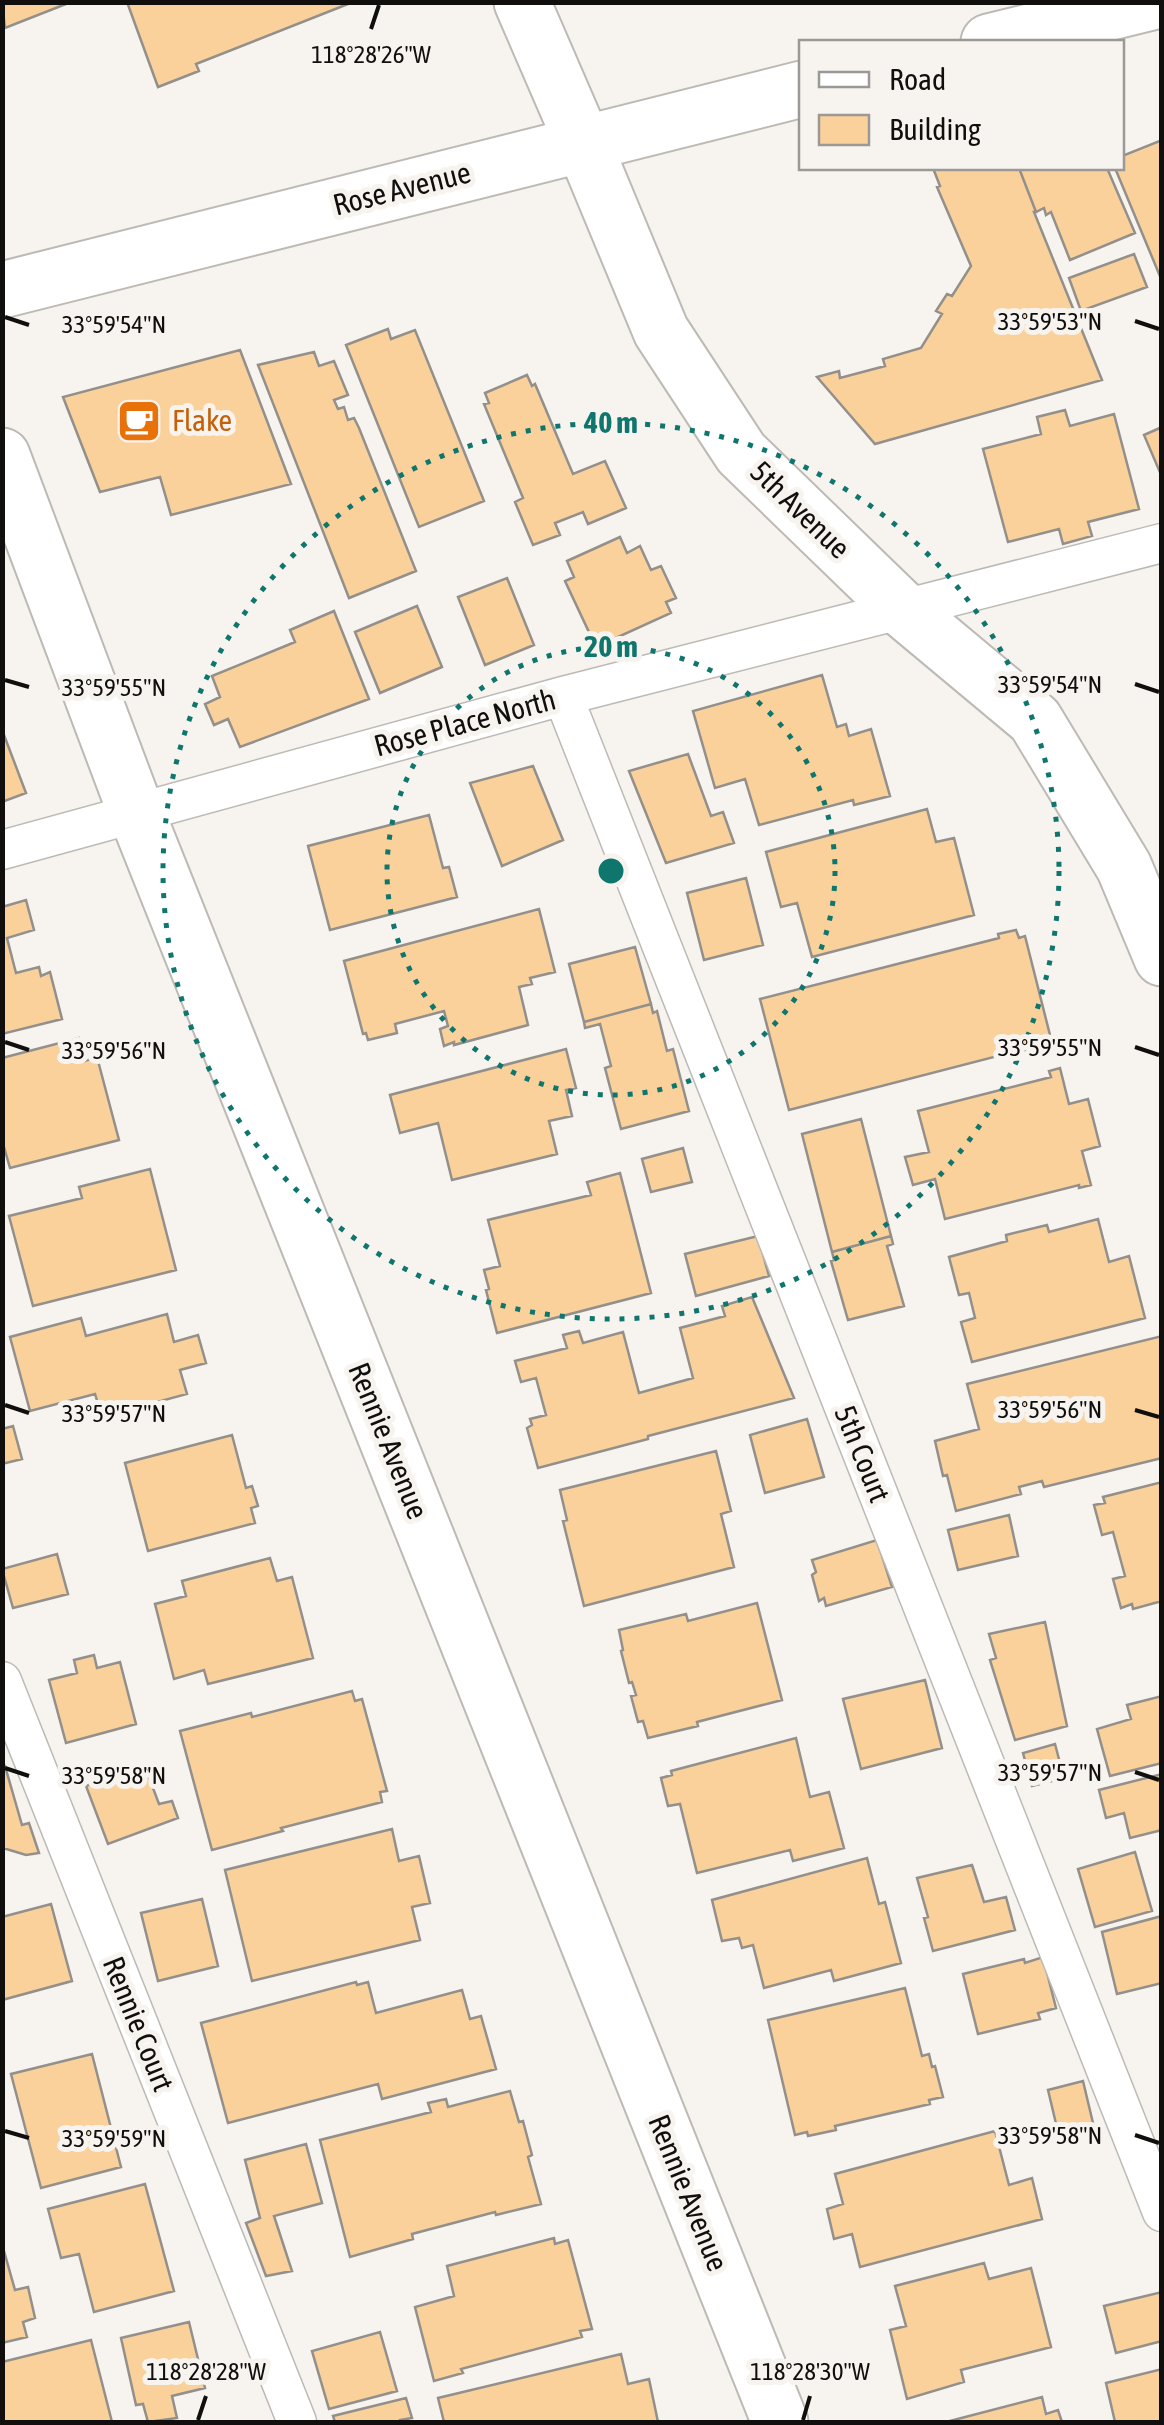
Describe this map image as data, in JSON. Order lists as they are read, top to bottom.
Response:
{
  "streets": {
    "street": ["Rose Avenue", "5th Avenue", "Rennie Avenue"],
    "lane": ["Rose Place North", "5th Court", "Rennie Court"]
  },
  "crossings": [
    ["Rose Avenue", "5th Avenue"],
    ["5th Avenue", "Rose Place North"],
    ["Rose Place North", "Rennie Avenue"],
    ["Rose Place North", "5th Court"]
  ],
  "places": {
    "cafe": ["Flake"]
  },
  "legend": ["Road", "Building"],
  "coordinates": [
    "118°28'26\"W",
    "33°59'53\"N",
    "33°59'54\"N",
    "33°59'55\"N",
    "33°59'56\"N",
    "33°59'57\"N",
    "33°59'58\"N",
    "33°59'59\"N",
    "118°28'28\"W",
    "118°28'30\"W"
  ],
  "rings": ["40 m", "20 m"]
}
